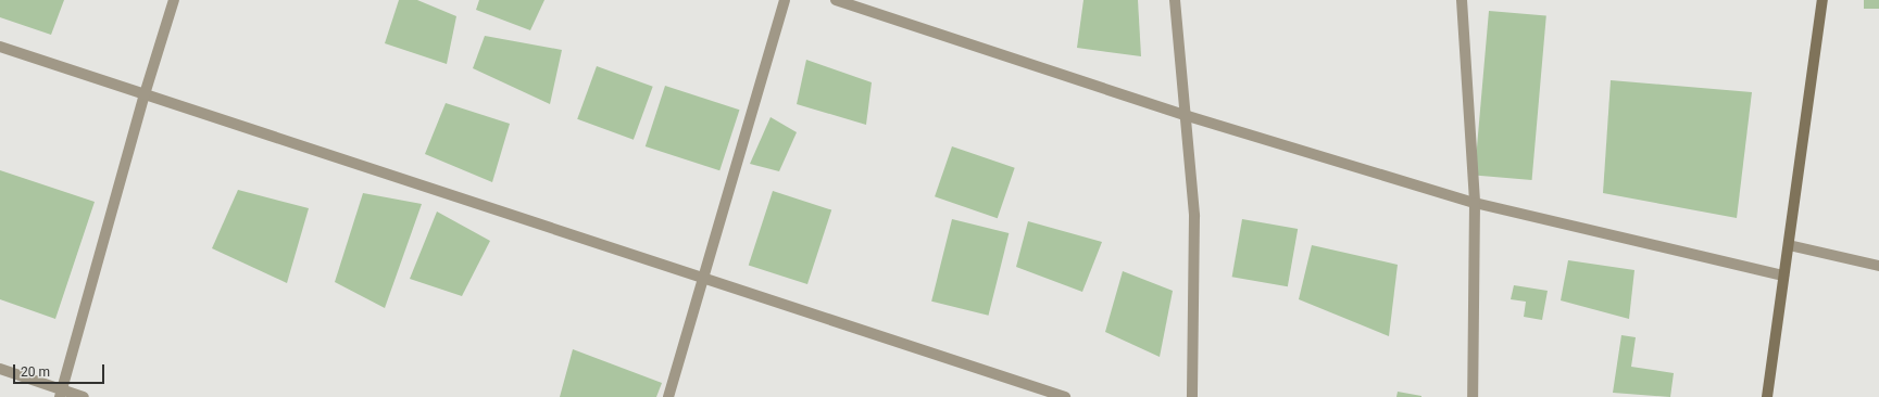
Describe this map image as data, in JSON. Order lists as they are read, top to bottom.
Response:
{
  "scale_bar": "20 m"
}
